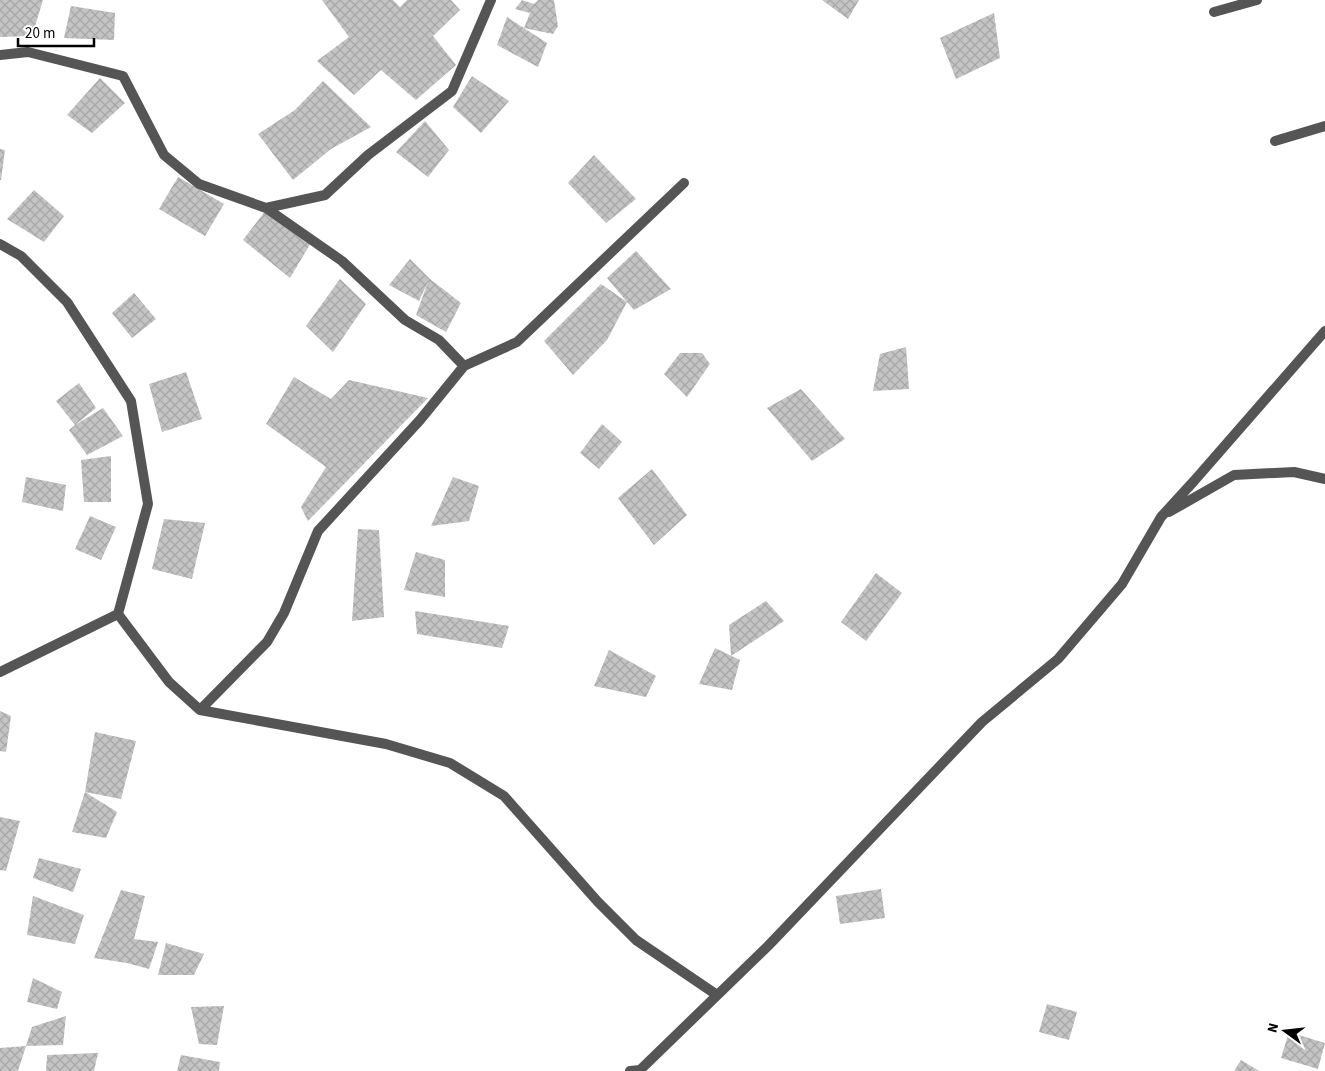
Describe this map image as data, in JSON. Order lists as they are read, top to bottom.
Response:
{
  "scale_bar": "20 m",
  "north": "left"
}
